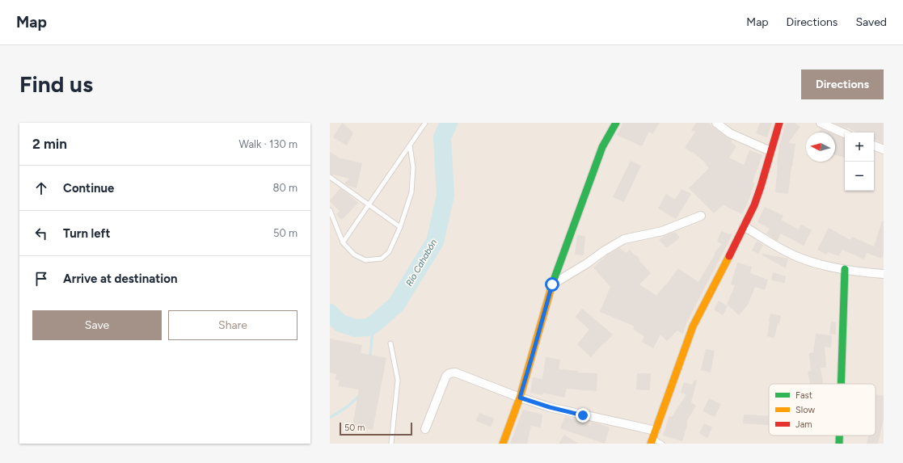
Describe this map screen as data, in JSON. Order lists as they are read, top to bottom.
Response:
{
  "water": ["Río Cahabón"],
  "legend": ["Fast", "Slow", "Jam"],
  "scale_bar": "50 m",
  "north": "left",
  "page": {
    "header": "Map",
    "nav": ["Map", "Directions", "Saved"],
    "buttons": [
      "Directions",
      ["Save", "Share"]
    ],
    "title": "Find us",
    "heading": ["2 min", "Walk · 130 m"],
    "map_buttons": ["+", "−"],
    "list": [
      ["Continue", "80 m"],
      ["Turn left", "50 m"],
      "Arrive at destination"
    ],
    "scale": "50 m"
  }
}
